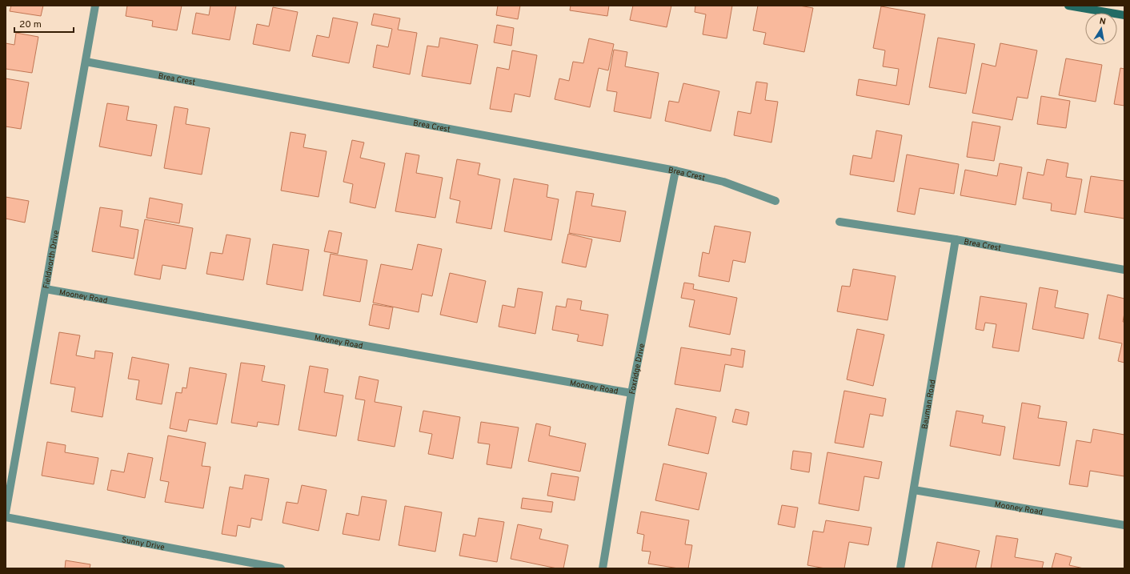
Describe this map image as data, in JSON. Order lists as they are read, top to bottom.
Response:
{
  "streets": {
    "street": [
      "Brea Crest",
      "Fieldworth Drive",
      "Mooney Road",
      "Foxridge Drive",
      "Bauman Road",
      "Sunny Drive"
    ]
  },
  "crossings": [
    ["Brea Crest", "Fieldworth Drive"],
    ["Brea Crest", "Foxridge Drive"],
    ["Brea Crest", "Bauman Road"],
    ["Fieldworth Drive", "Mooney Road"],
    ["Mooney Road", "Foxridge Drive"],
    ["Mooney Road", "Bauman Road"]
  ],
  "scale_bar": "20 m",
  "north": "top"
}
